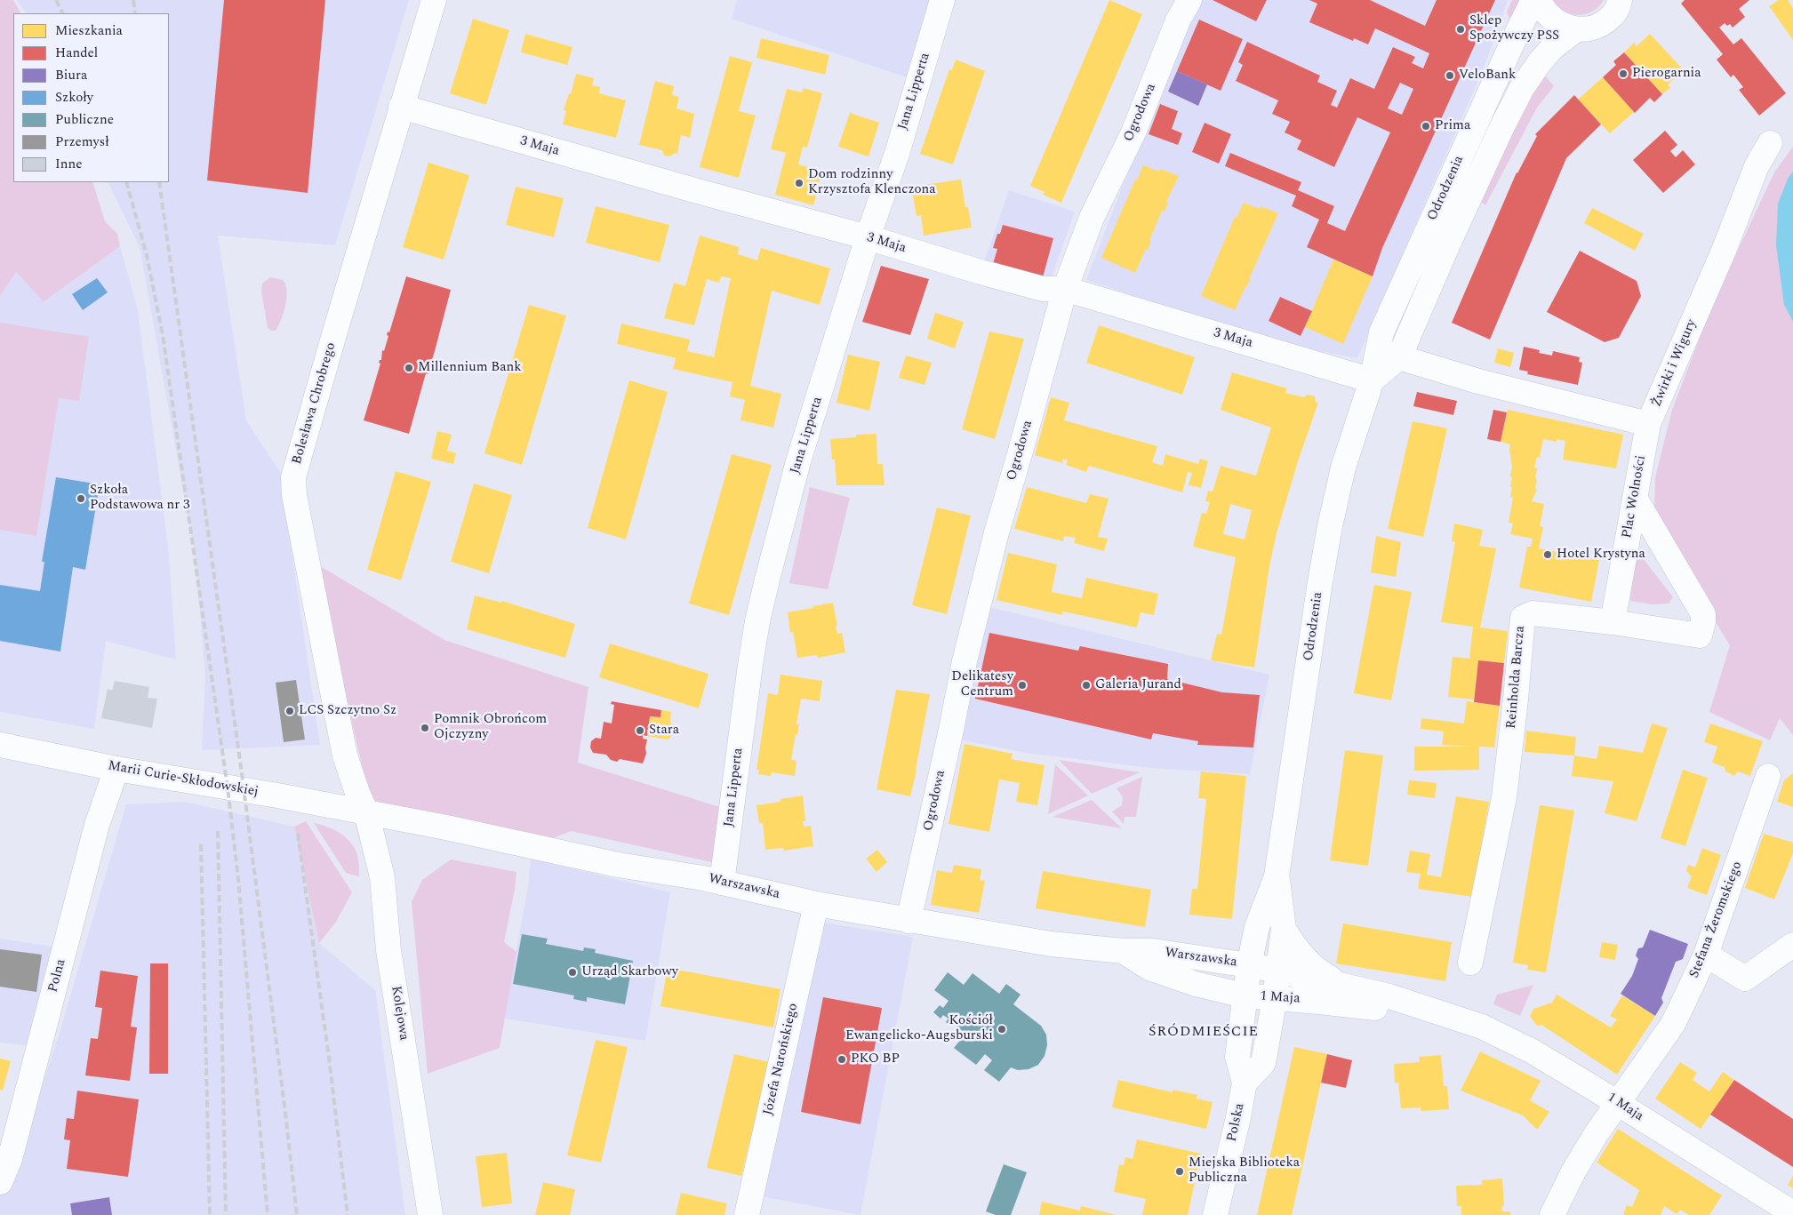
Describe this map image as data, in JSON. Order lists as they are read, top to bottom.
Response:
{
  "streets": {
    "street": [
      "Jana Lipperta",
      "Ogrodowa",
      "3 Maja",
      "Odrodzenia",
      "Żwirki i Wigury",
      "Bolesława Chrobrego",
      "Plac Wolności",
      "Reinholda Barcza",
      "Marii Curie-Skłodowskiej",
      "Warszawska",
      "Stefana Żeromskiego",
      "Polna",
      "1 Maja",
      "Kolejowa",
      "Józefa Narońskiego",
      "Polska"
    ]
  },
  "crossings": [
    ["Jana Lipperta", "3 Maja"],
    ["Jana Lipperta", "Warszawska"],
    ["Ogrodowa", "3 Maja"],
    ["Ogrodowa", "Warszawska"],
    ["3 Maja", "Odrodzenia"],
    ["3 Maja", "Bolesława Chrobrego"],
    ["Odrodzenia", "Żwirki i Wigury"],
    ["Odrodzenia", "Warszawska"],
    ["Odrodzenia", "1 Maja"],
    ["Odrodzenia", "Polska"],
    ["Żwirki i Wigury", "Plac Wolności"],
    ["Bolesława Chrobrego", "Marii Curie-Skłodowskiej"],
    ["Bolesława Chrobrego", "Warszawska"],
    ["Bolesława Chrobrego", "Kolejowa"],
    ["Plac Wolności", "Reinholda Barcza"],
    ["Marii Curie-Skłodowskiej", "Warszawska"],
    ["Marii Curie-Skłodowskiej", "Polna"],
    ["Marii Curie-Skłodowskiej", "Kolejowa"],
    ["Warszawska", "1 Maja"],
    ["Warszawska", "Kolejowa"],
    ["Warszawska", "Józefa Narońskiego"],
    ["Warszawska", "Polska"],
    ["Stefana Żeromskiego", "1 Maja"],
    ["1 Maja", "Polska"]
  ],
  "districts": ["ŚRÓDMIEŚCIE"],
  "places": [
    "Sklep Spożywczy PSS",
    "Pierogarnia",
    "VeloBank",
    "Prima",
    "Dom rodzinny Krzysztofa Klenczona",
    "Millennium Bank",
    "Szkoła Podstawowa nr 3",
    "Hotel Krystyna",
    "Delikatesy Centrum",
    "Galeria Jurand",
    "LCS Szczytno Sz",
    "Pomnik Obrońcom Ojczyzny",
    "Stara",
    "Urząd Skarbowy",
    "Kościół Ewangelicko-Augsburski",
    "PKO BP",
    "Miejska Biblioteka Publiczna"
  ],
  "legend": [
    "Mieszkania",
    "Handel",
    "Biura",
    "Szkoły",
    "Publiczne",
    "Przemysł",
    "Inne"
  ]
}
